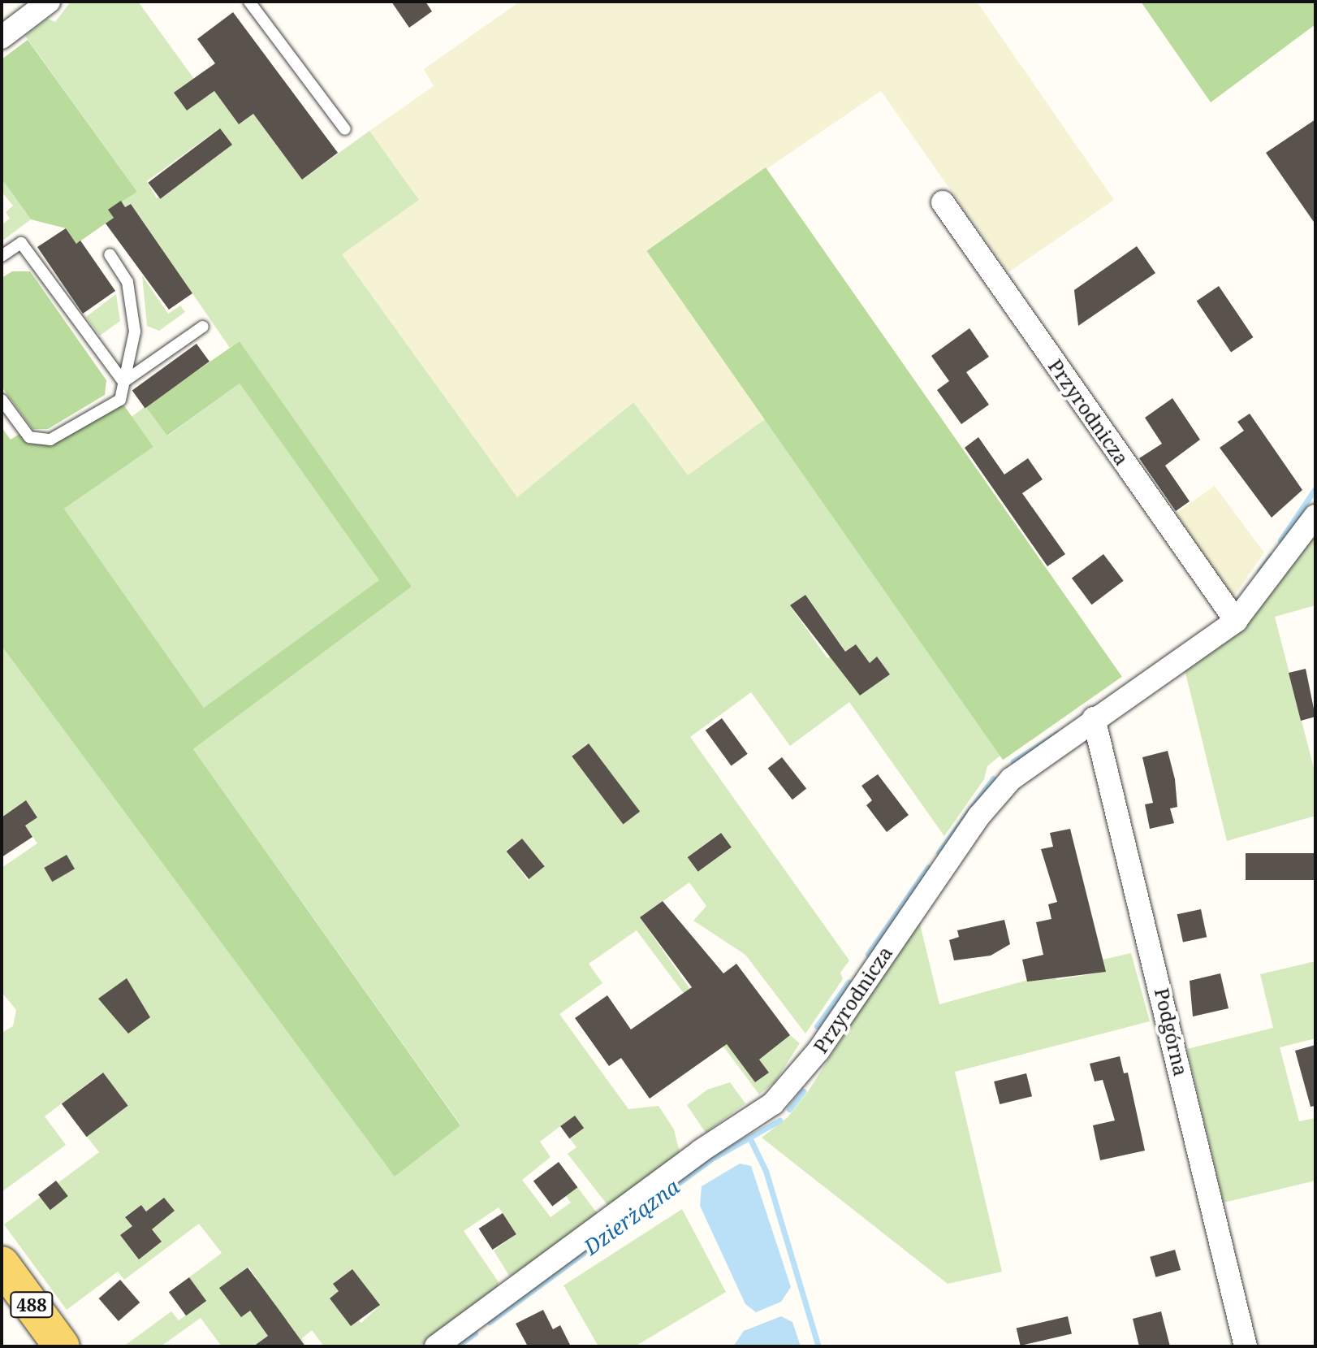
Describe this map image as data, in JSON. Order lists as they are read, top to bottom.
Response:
{
  "streets": {
    "main road": ["488"],
    "street": ["Przyrodnicza", "Podgórna"]
  },
  "crossings": [
    ["Przyrodnicza", "Podgórna"]
  ],
  "water": ["Dzierżązna"]
}
